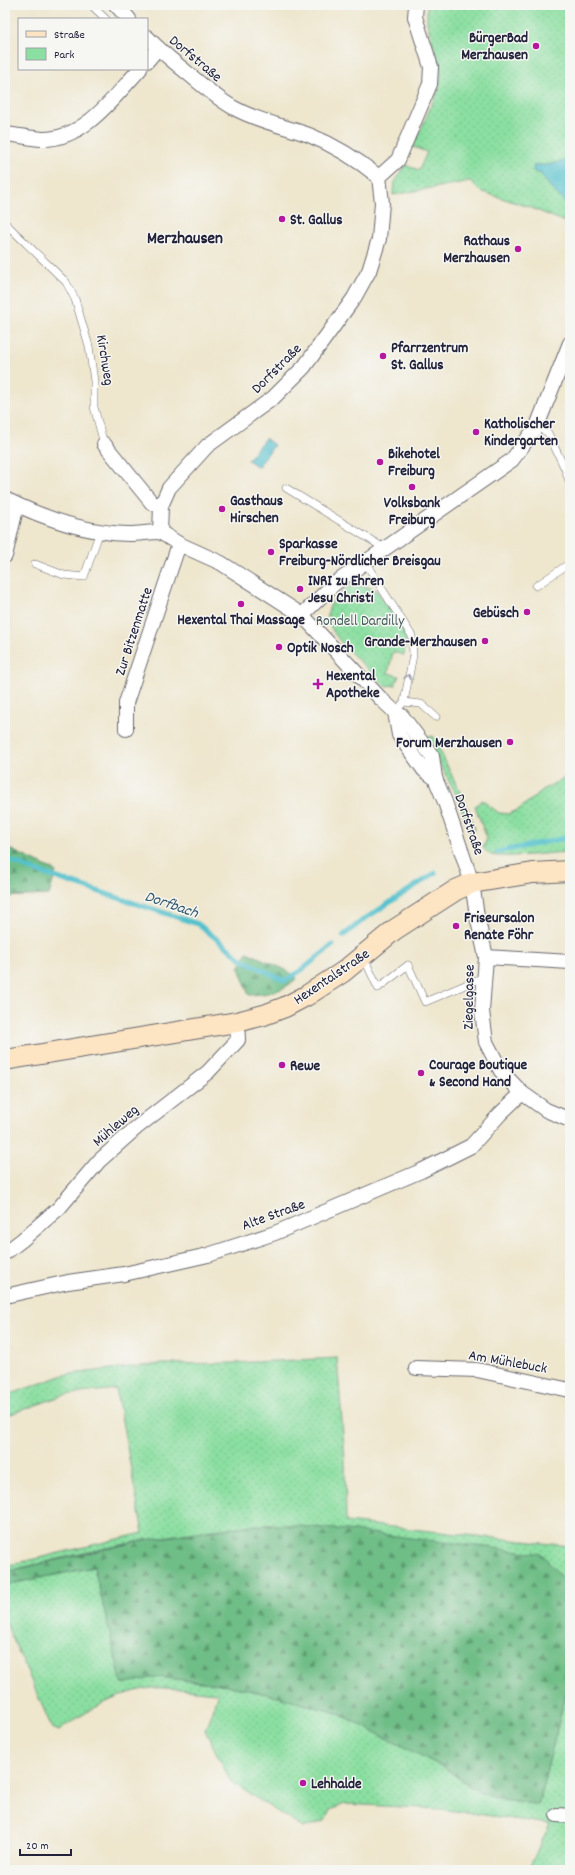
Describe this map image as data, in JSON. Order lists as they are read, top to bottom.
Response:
{
  "streets": {
    "main road": ["Hexentalstraße"],
    "street": [
      "Dorfstraße",
      "Kirchweg",
      "Zur Bitzenmatte",
      "Ziegelgasse",
      "Mühleweg",
      "Alte Straße",
      "Am Mühlebuck"
    ]
  },
  "crossings": [
    ["Dorfstraße", "Kirchweg"],
    ["Dorfstraße", "Zur Bitzenmatte"],
    ["Dorfstraße", "Hexentalstraße"],
    ["Dorfstraße", "Ziegelgasse"],
    ["Hexentalstraße", "Ziegelgasse"],
    ["Hexentalstraße", "Mühleweg"],
    ["Ziegelgasse", "Alte Straße"]
  ],
  "districts": ["Merzhausen"],
  "water": ["Dorfbach"],
  "parks": ["Rondell Dardilly"],
  "places": {
    "other": [
      "BürgerBad Merzhausen",
      "St. Gallus",
      "Rathaus Merzhausen",
      "Pfarrzentrum St. Gallus",
      "Katholischer Kindergarten",
      "Bikehotel Freiburg",
      "Volksbank Freiburg",
      "Gasthaus Hirschen",
      "Sparkasse Freiburg-Nördlicher Breisgau",
      "INRI zu Ehren Jesu Christi",
      "Hexental Thai Massage",
      "Gebüsch",
      "Grande-Merzhausen",
      "Optik Nosch",
      "Forum Merzhausen",
      "Friseursalon Renate Föhr",
      "Rewe",
      "Courage Boutique & Second Hand",
      "Lehhalde"
    ],
    "health": ["Hexental Apotheke"]
  },
  "legend": ["Straße", "Park"],
  "scale_bar": "20 m"
}
